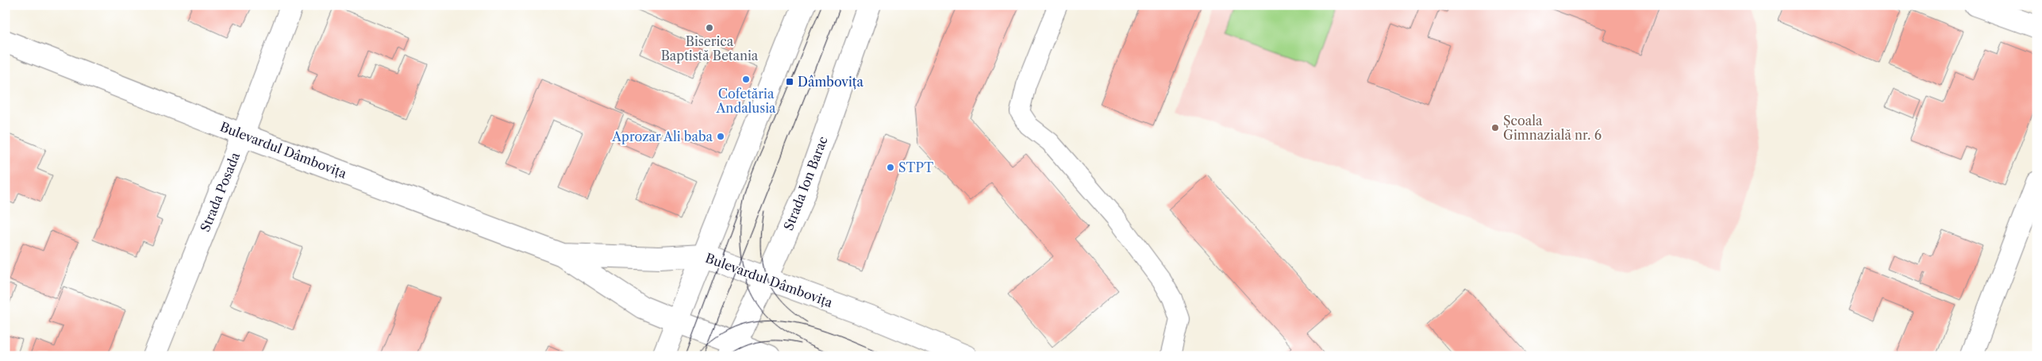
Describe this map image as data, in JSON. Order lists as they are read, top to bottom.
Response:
{
  "streets": {
    "street": ["Bulevardul Dâmbovița", "Strada Ion Barac", "Strada Posada"]
  },
  "crossings": [
    ["Bulevardul Dâmbovița", "Strada Ion Barac"],
    ["Bulevardul Dâmbovița", "Strada Posada"]
  ],
  "places": {
    "other": [
      "Biserica Baptistă Betania",
      "Cofetăria Andalusia",
      "Școala Gimnazială nr. 6",
      "Aprozar Ali baba",
      "STPT"
    ],
    "transit": ["Dâmbovița"]
  }
}
